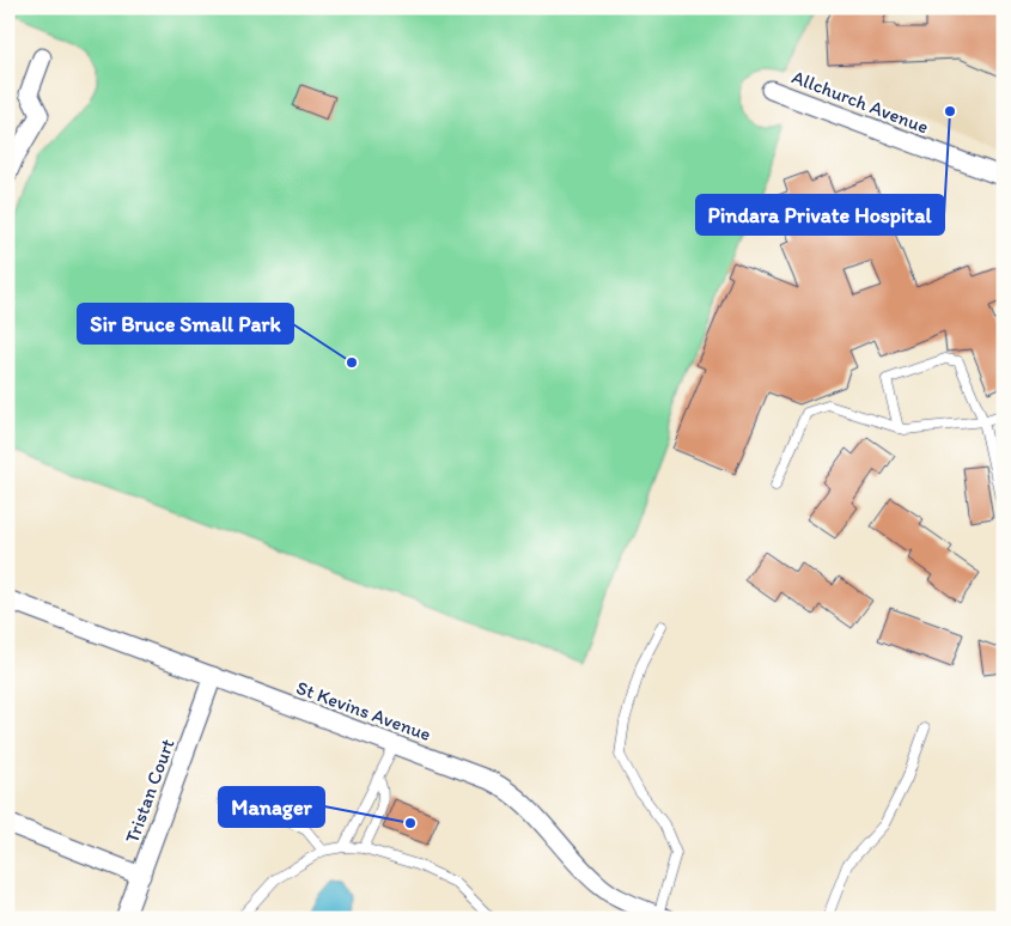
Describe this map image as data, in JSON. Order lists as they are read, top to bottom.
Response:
{
  "streets": {
    "street": ["Allchurch Avenue", "St Kevins Avenue", "Tristan Court"]
  },
  "crossings": [
    ["St Kevins Avenue", "Tristan Court"]
  ],
  "places": ["Pindara Private Hospital", "Sir Bruce Small Park", "Manager"]
}
